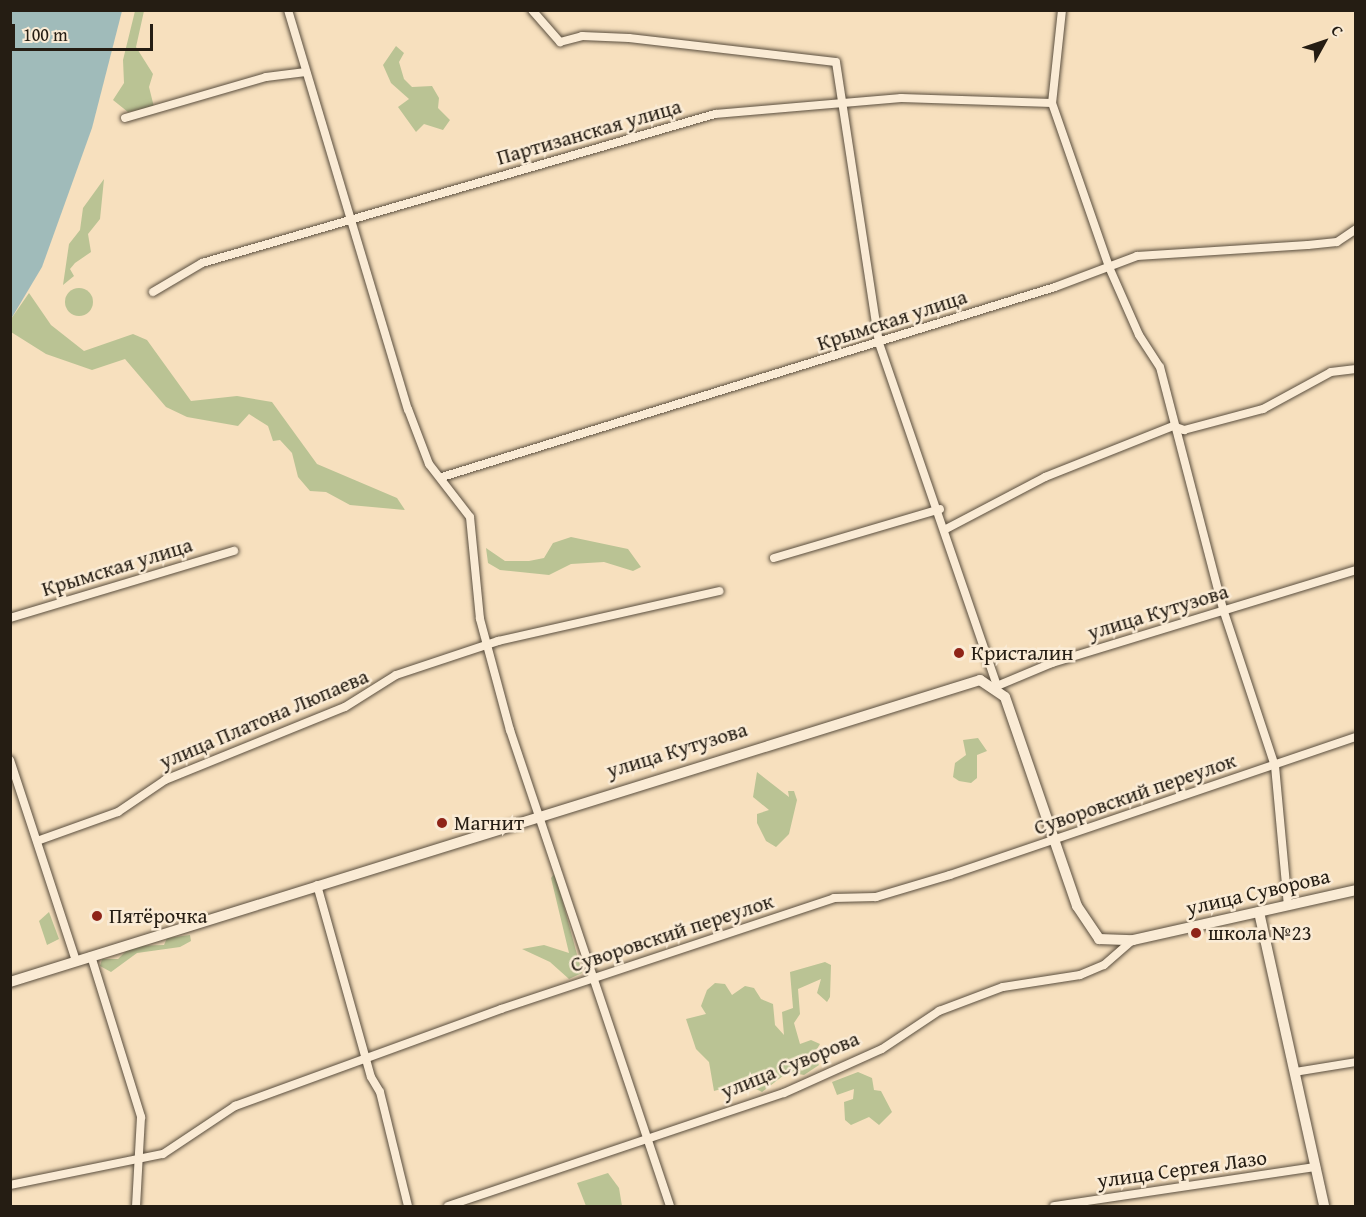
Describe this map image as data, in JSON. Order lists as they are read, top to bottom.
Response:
{
  "streets": {
    "street": [
      "Партизанская улица",
      "Крымская улица",
      "улица Кутузова",
      "улица Платона Люпаева",
      "Суворовский переулок",
      "улица Суворова",
      "улица Сергея Лазо"
    ]
  },
  "crossings": [
    ["Суворовский переулок", "улица Суворова"]
  ],
  "places": [
    "Кристалин",
    "Магнит",
    "Пятёрочка",
    "школа №23"
  ],
  "scale_bar": "100 m",
  "north": "top right"
}
